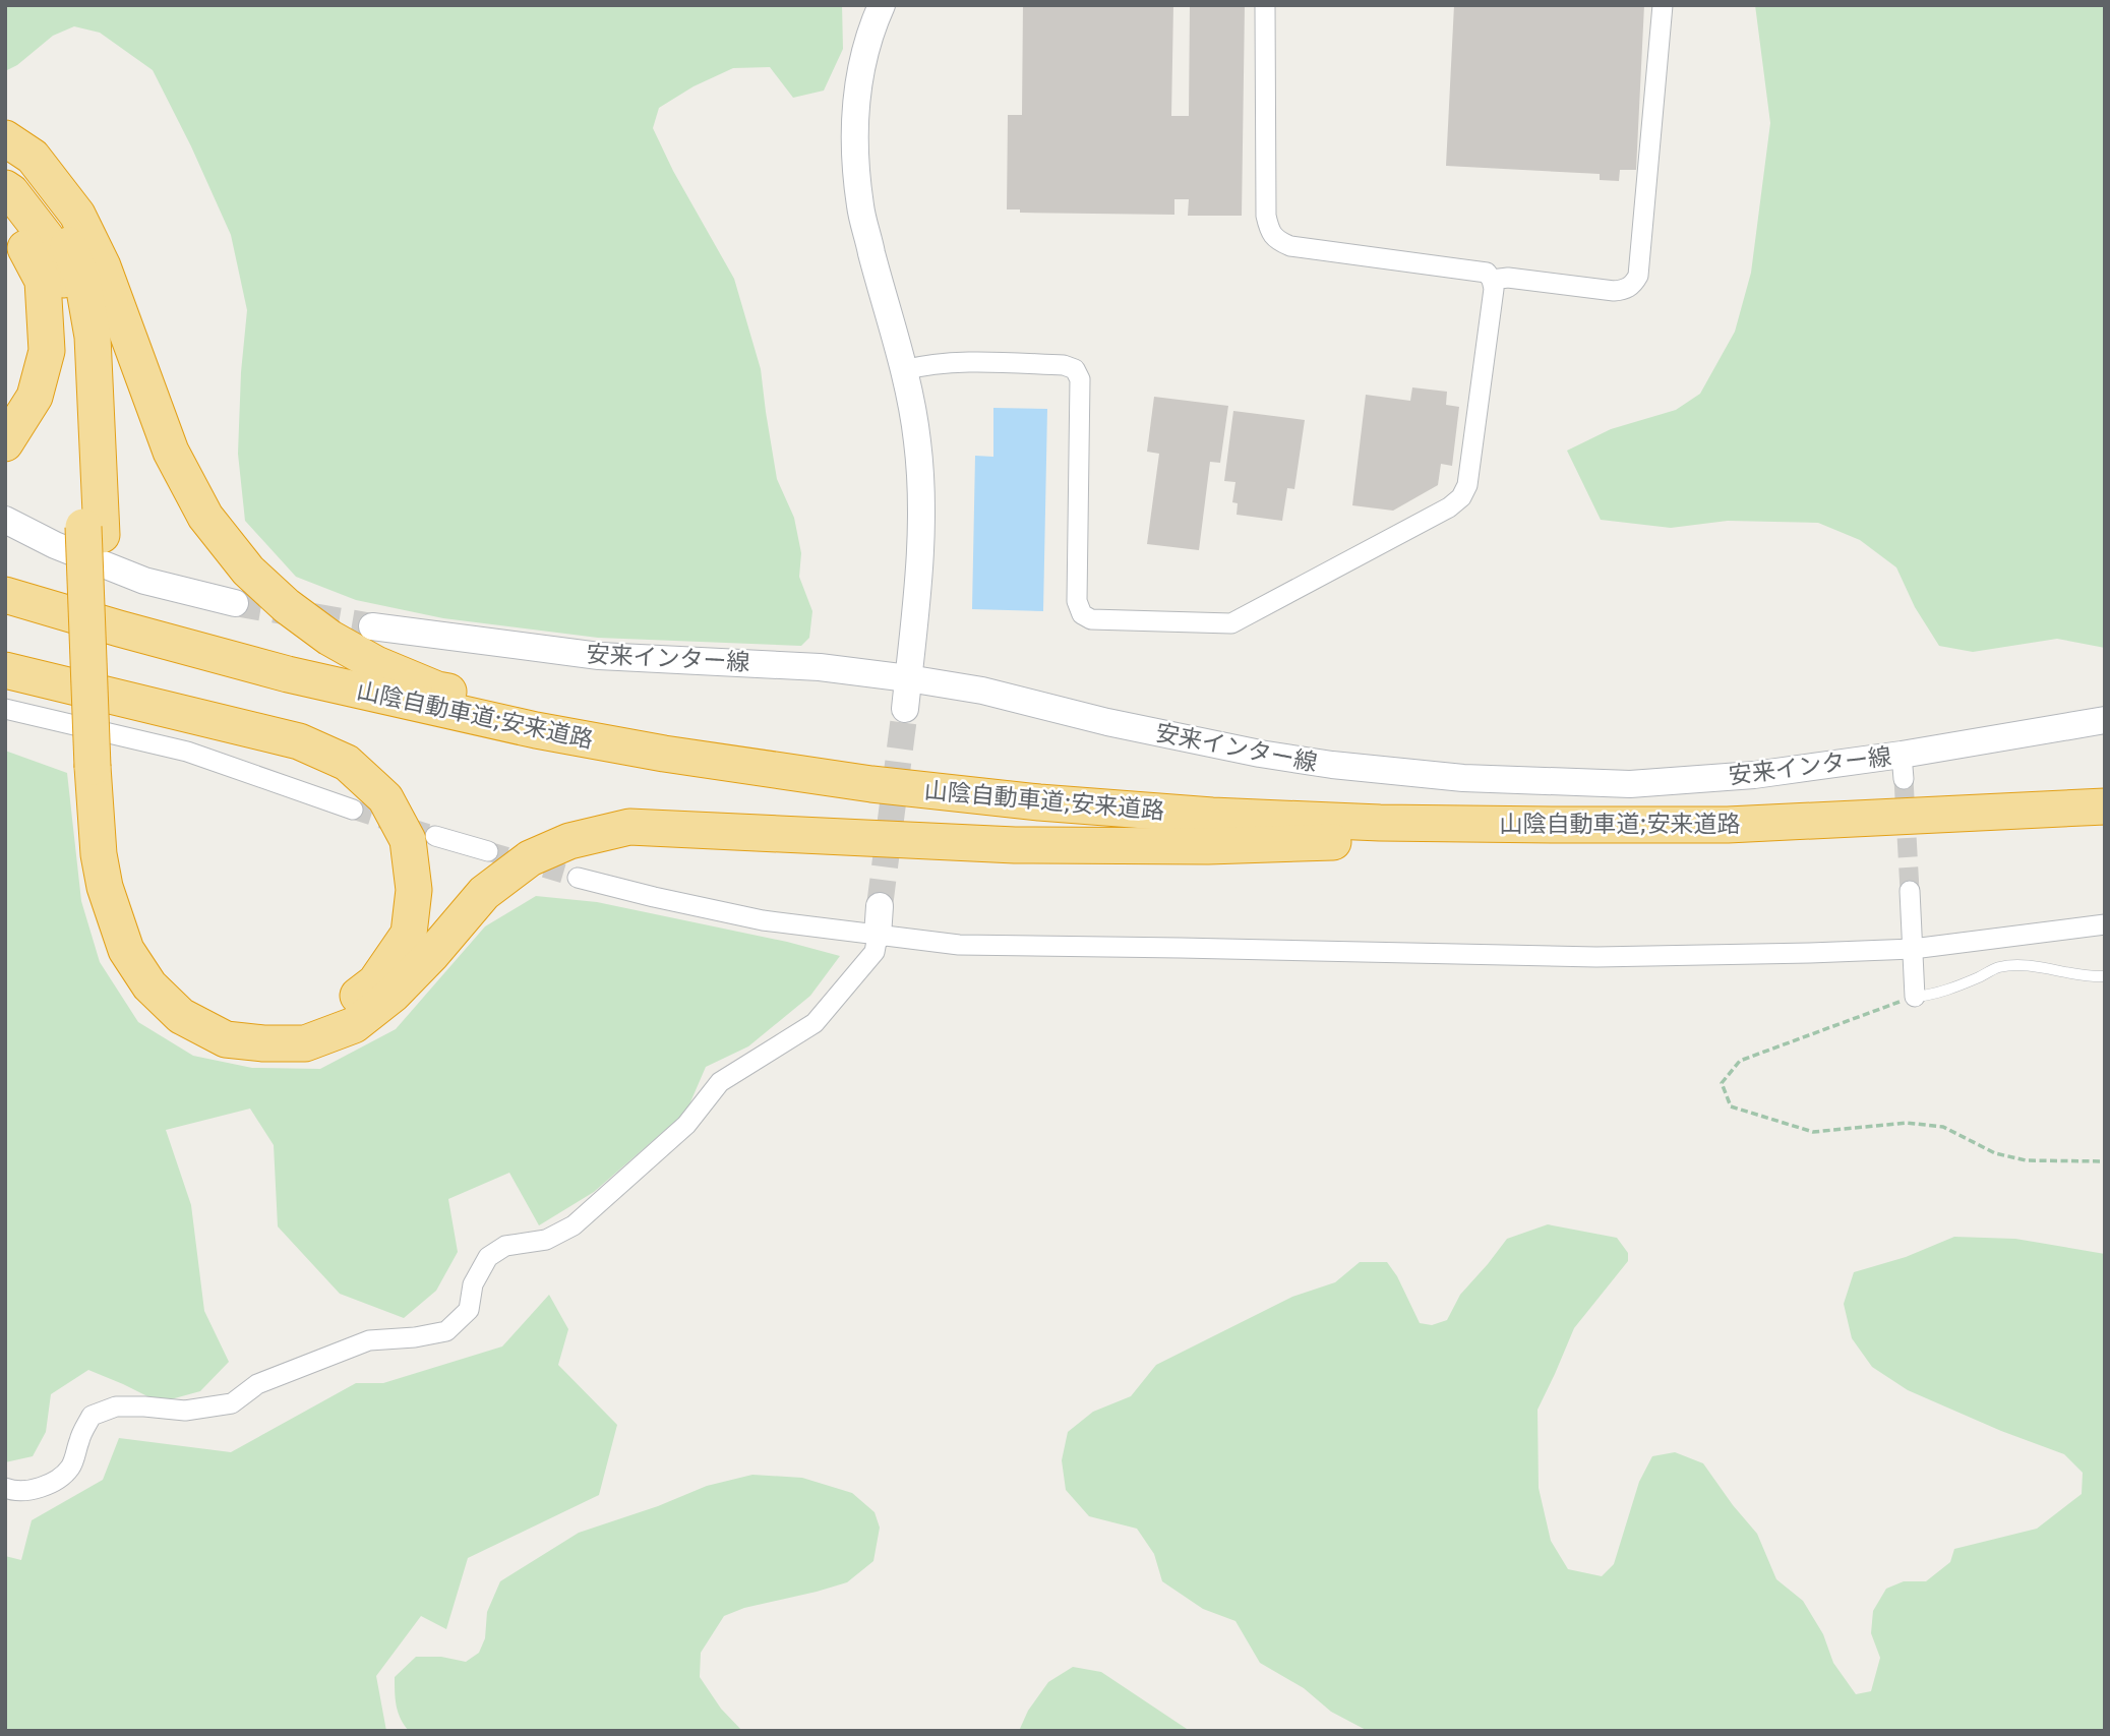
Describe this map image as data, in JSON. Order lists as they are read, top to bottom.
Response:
{
  "streets": {
    "highway": ["山陰自動車道;安来道路"],
    "main road": ["安来インター線"]
  }
}
